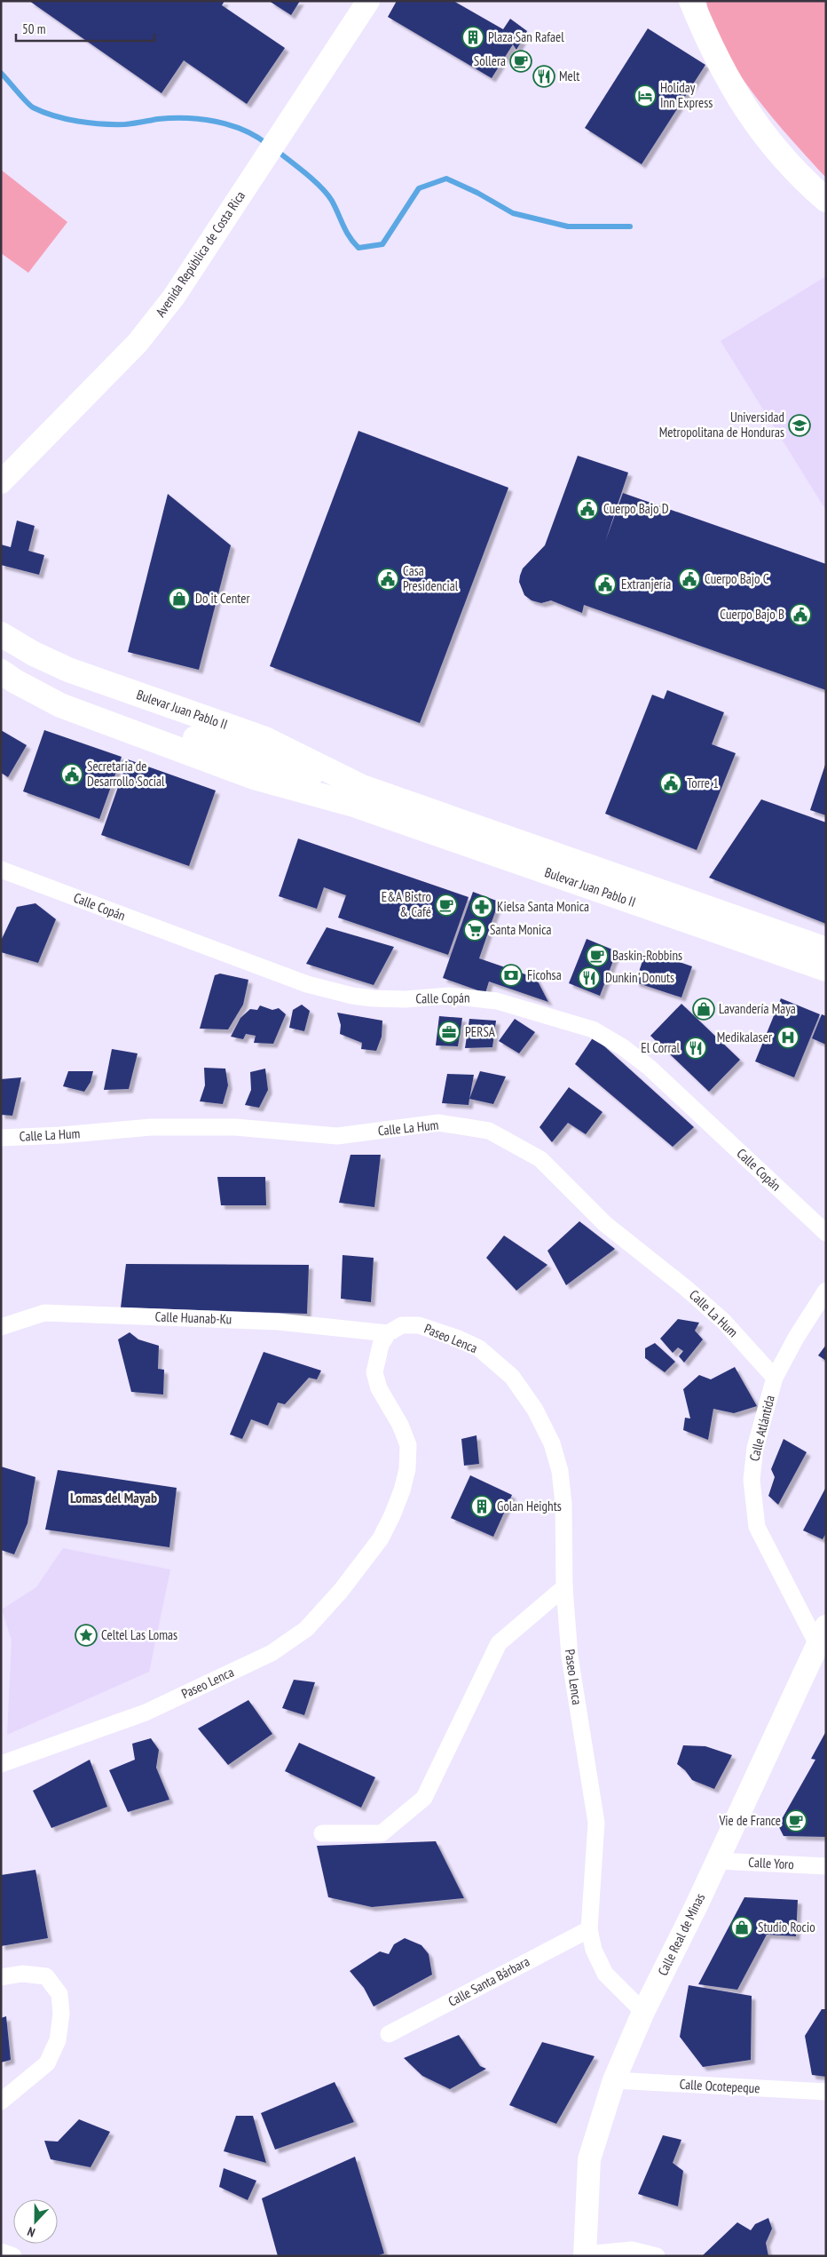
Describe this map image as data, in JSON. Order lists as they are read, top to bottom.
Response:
{
  "streets": {
    "main road": ["Bulevar Juan Pablo II"],
    "street": [
      "Avenida República de Costa Rica",
      "Calle Copán",
      "Calle La Hum",
      "Calle Huanab-Ku",
      "Paseo Lenca",
      "Calle Atlántida",
      "Calle Yoro",
      "Calle Real de Minas",
      "Calle Santa Bárbara",
      "Calle Ocotepeque"
    ]
  },
  "crossings": [
    ["Calle La Hum", "Calle Atlántida"],
    ["Calle Huanab-Ku", "Paseo Lenca"],
    ["Paseo Lenca", "Calle Real de Minas"],
    ["Paseo Lenca", "Calle Santa Bárbara"],
    ["Calle Atlántida", "Calle Real de Minas"],
    ["Calle Yoro", "Calle Real de Minas"],
    ["Calle Real de Minas", "Calle Ocotepeque"]
  ],
  "districts": ["Lomas del Mayab"],
  "places": {
    "building": ["Plaza San Rafael", "Golan Heights"],
    "cafe": [
      "Sollera",
      "E&A Bistro & Café",
      "Baskin-Robbins",
      "Vie de France"
    ],
    "restaurant": ["Melt", "Dunkin' Donuts", "El Corral"],
    "hotel": ["Holiday Inn Express"],
    "school or university": ["Universidad Metropolitana de Honduras"],
    "public building": [
      "Cuerpo Bajo D",
      "Casa Presidencial",
      "Cuerpo Bajo C",
      "Extranjería",
      "Cuerpo Bajo B",
      "Secretaria de Desarrollo Social",
      "Torre 1"
    ],
    "shop": ["Do it Center", "Lavandería Maya", "Studio Rocio"],
    "pharmacy": ["Kielsa Santa Monica"],
    "supermarket": ["Santa Monica"],
    "bank": ["Ficohsa"],
    "office": ["PERSA"],
    "hospital": ["Medikalaser"],
    "place": ["Celtel Las Lomas"]
  },
  "scale_bar": "50 m",
  "north": "bottom"
}
